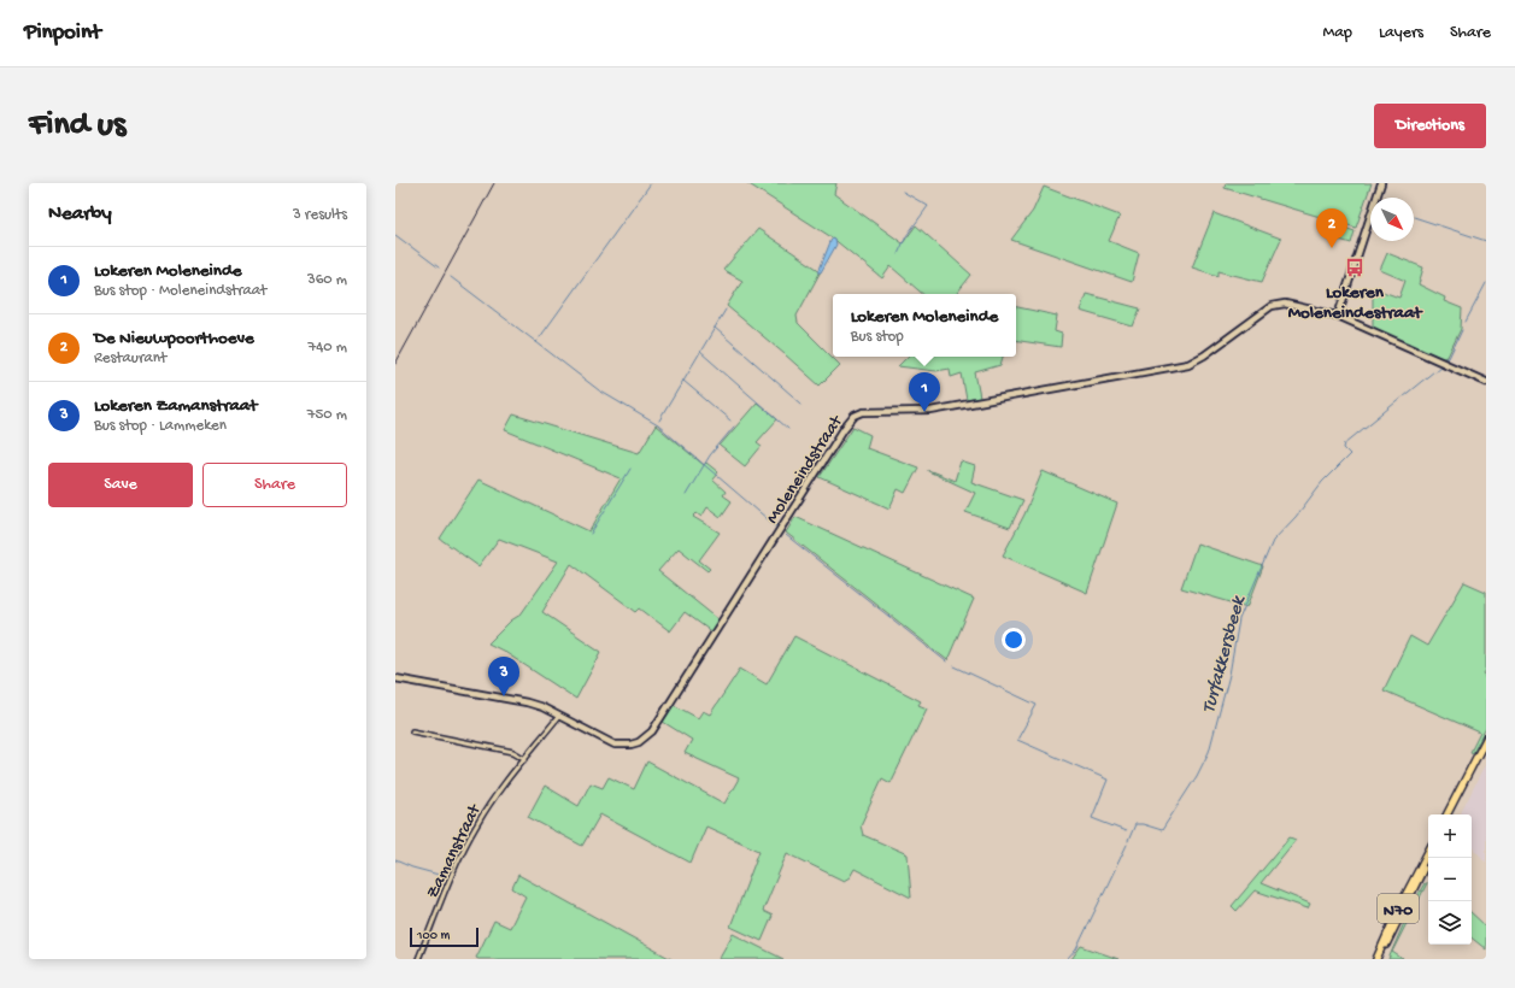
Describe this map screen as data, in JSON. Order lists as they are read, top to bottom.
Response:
{
  "streets": {
    "main road": ["N70"],
    "street": ["Moleneindstraat", "Zamanstraat"]
  },
  "crossings": [
    ["Moleneindstraat", "Zamanstraat"]
  ],
  "water": ["Turfakkersbeek"],
  "places": {
    "bus stop": ["Lokeren Moleneindestraat"]
  },
  "scale_bar": "100 m",
  "north": "bottom right",
  "page": {
    "header": "Pinpoint",
    "nav": ["Map", "Layers", "Share"],
    "buttons": [
      "Directions",
      ["Save", "Share"]
    ],
    "title": "Find us",
    "heading": ["Nearby", "3 results"],
    "pins": ["2", "1", "3"],
    "list": [
      {
        "mark": "1",
        "name": "Lokeren Moleneinde",
        "note": "Bus stop · Moleneindstraat",
        "value": "360 m"
      },
      {
        "mark": "2",
        "name": "De Nieuwpoorthoeve",
        "note": "Restaurant",
        "value": "740 m"
      },
      {
        "mark": "3",
        "name": "Lokeren Zamanstraat",
        "note": "Bus stop · Lammeken",
        "value": "750 m"
      }
    ],
    "popup": ["Lokeren Moleneinde", "Bus stop"],
    "map_buttons": ["+", "−"],
    "scale": "100 m"
  }
}
